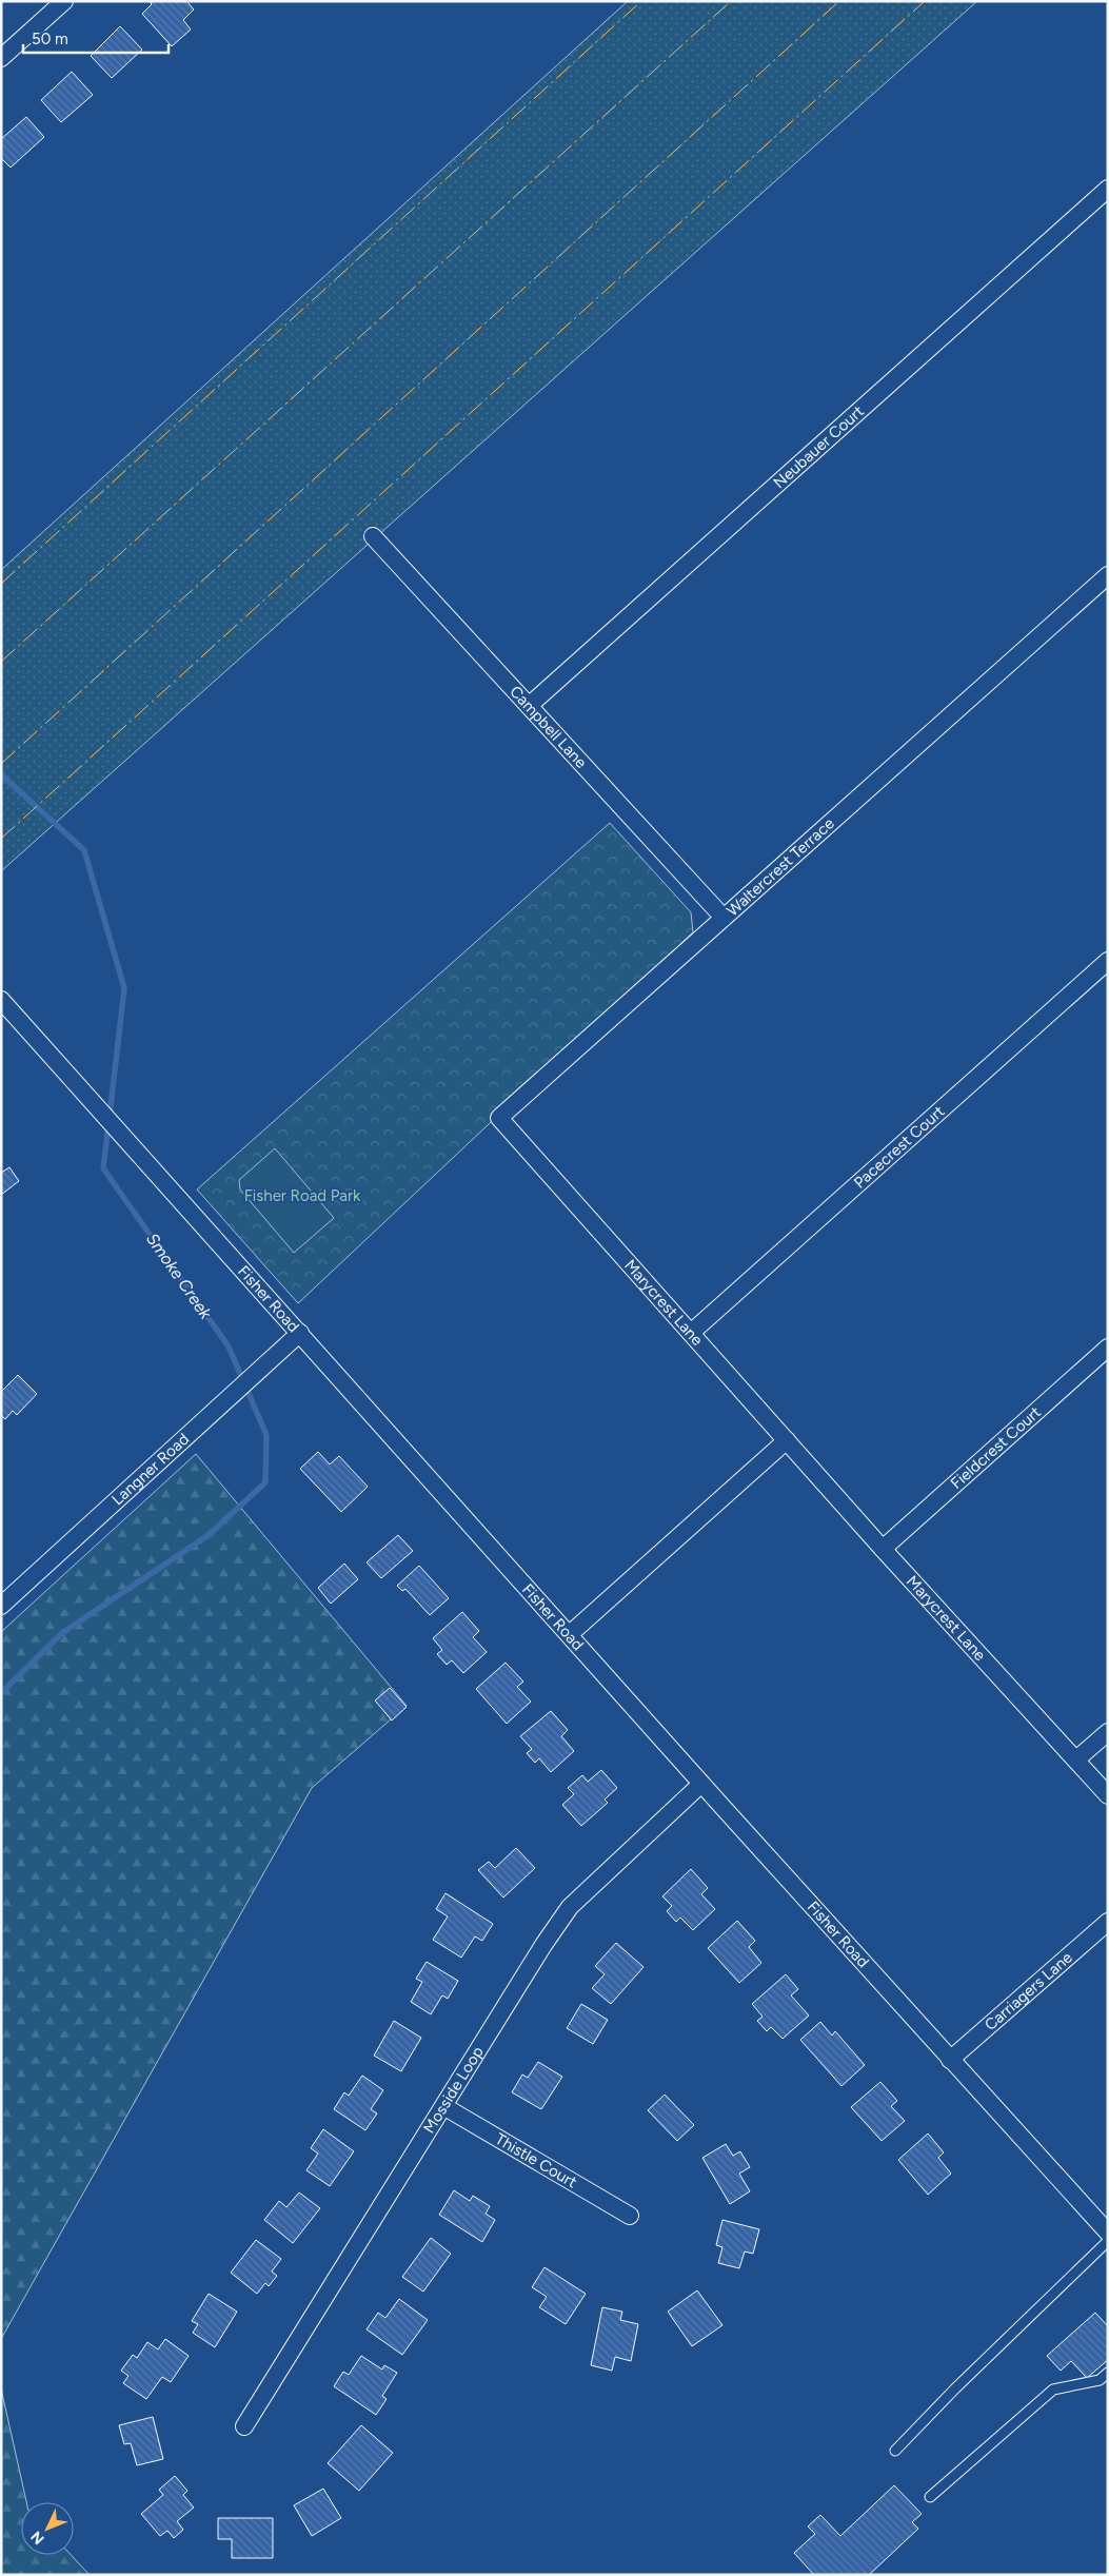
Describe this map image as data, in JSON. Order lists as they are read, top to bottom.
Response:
{
  "streets": {
    "street": [
      "Neubauer Court",
      "Campbell Lane",
      "Waltercrest Terrace",
      "Pacecrest Court",
      "Fisher Road",
      "Marycrest Lane",
      "Fieldcrest Court",
      "Langner Road",
      "Carriagers Lane",
      "Mosside Loop",
      "Thistle Court"
    ]
  },
  "crossings": [
    ["Neubauer Court", "Campbell Lane"],
    ["Campbell Lane", "Waltercrest Terrace"],
    ["Waltercrest Terrace", "Marycrest Lane"],
    ["Pacecrest Court", "Marycrest Lane"],
    ["Fisher Road", "Langner Road"],
    ["Fisher Road", "Carriagers Lane"],
    ["Fisher Road", "Mosside Loop"],
    ["Marycrest Lane", "Fieldcrest Court"],
    ["Mosside Loop", "Thistle Court"]
  ],
  "water": ["Smoke Creek"],
  "parks": ["Fisher Road Park"],
  "scale_bar": "50 m",
  "north": "bottom left"
}
